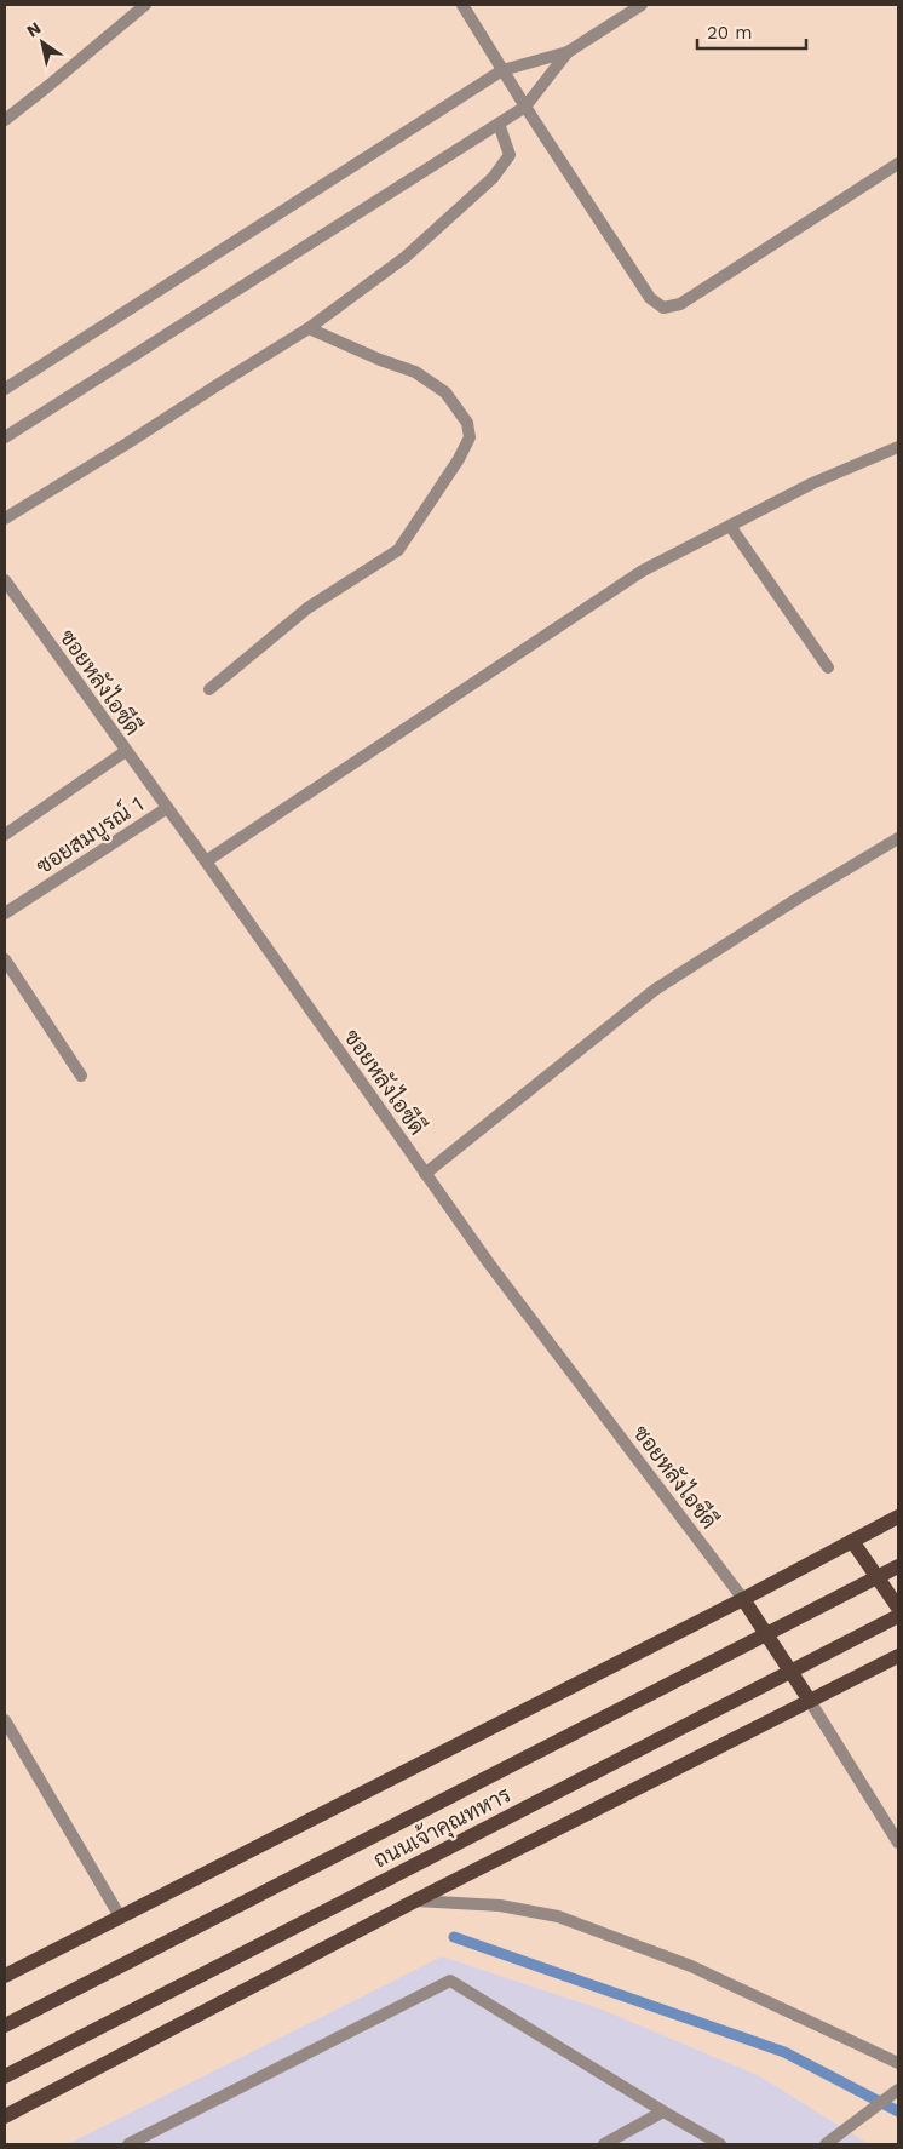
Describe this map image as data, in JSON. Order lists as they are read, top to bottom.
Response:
{
  "streets": {
    "main road": ["ถนนเจ้าคุณทหาร"],
    "street": ["ซอยหลังไอซีดี", "ซอยสมบูรณ์ 1"]
  },
  "crossings": [
    ["ซอยหลังไอซีดี", "ซอยสมบูรณ์ 1"]
  ],
  "scale_bar": "20 m",
  "north": "top left"
}
